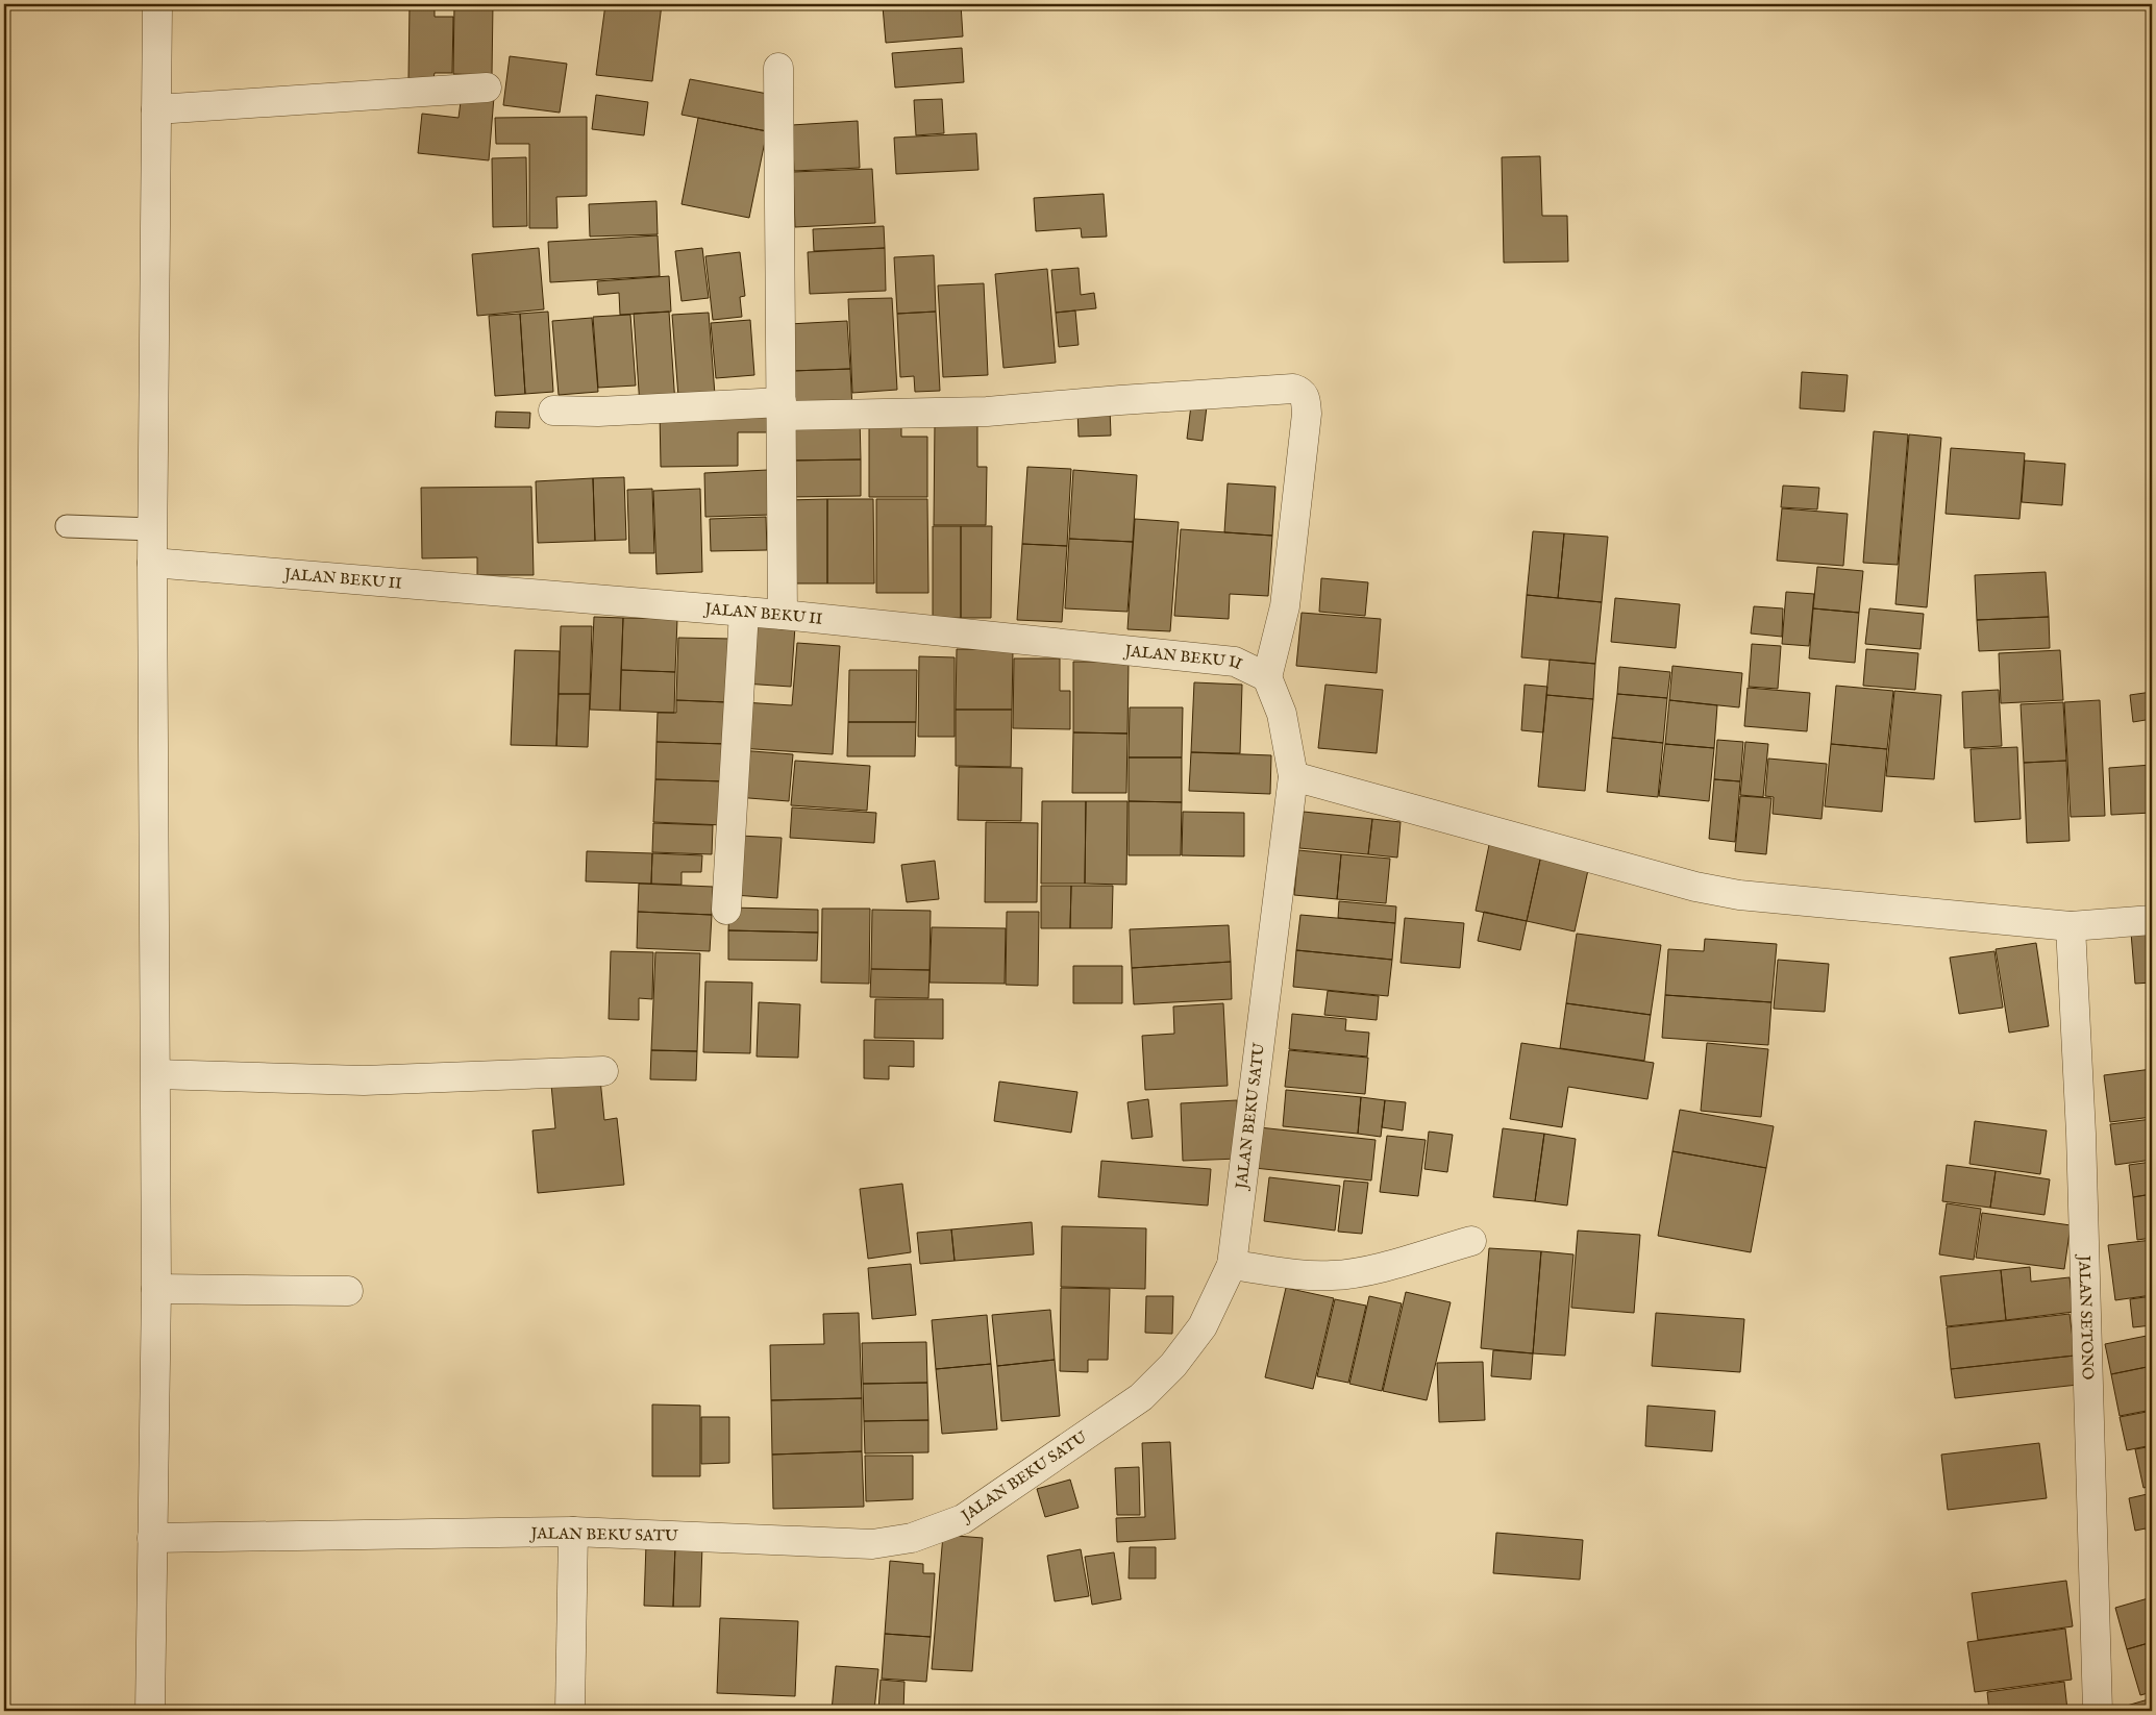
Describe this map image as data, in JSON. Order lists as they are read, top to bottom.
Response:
{
  "streets": {
    "street": ["JALAN BEKU II", "JALAN BEKU SATU", "JALAN SETONO"]
  }
}
